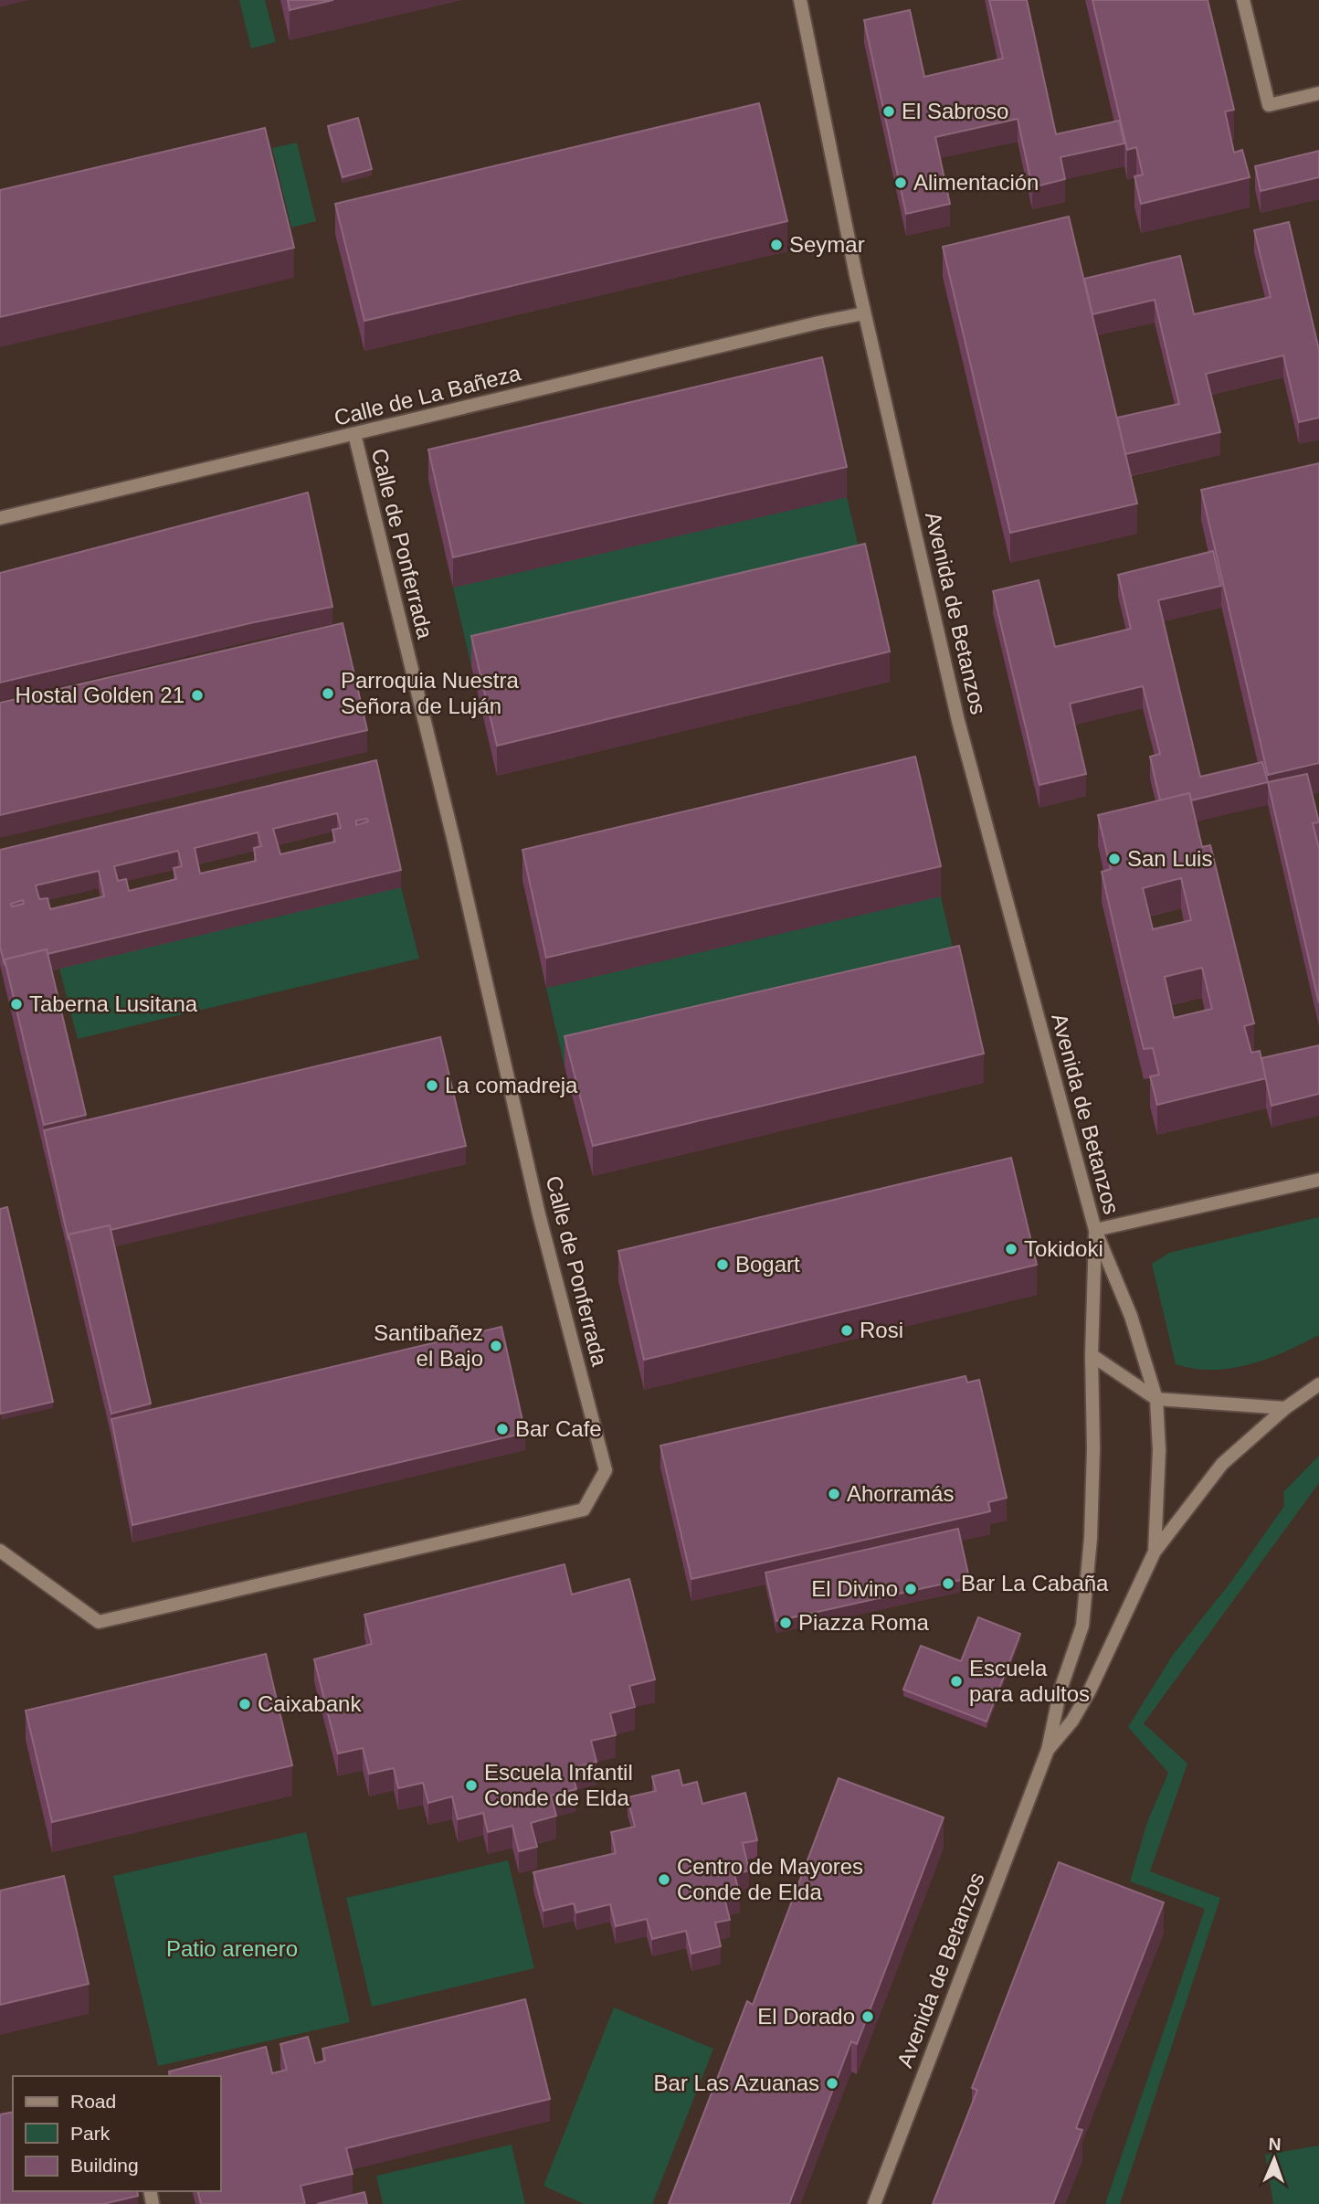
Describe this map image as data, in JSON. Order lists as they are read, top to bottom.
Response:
{
  "streets": {
    "street": ["Calle de La Bañeza", "Calle de Ponferrada", "Avenida de Betanzos"]
  },
  "crossings": [
    ["Calle de La Bañeza", "Calle de Ponferrada"],
    ["Calle de La Bañeza", "Avenida de Betanzos"]
  ],
  "parks": ["Patio arenero"],
  "places": [
    "El Sabroso",
    "Alimentación",
    "Seymar",
    "Parroquia Nuestra Señora de Luján",
    "Hostal Golden 21",
    "San Luis",
    "Taberna Lusitana",
    "La comadreja",
    "Tokidoki",
    "Bogart",
    "Rosi",
    "Santibañez el Bajo",
    "Bar Cafe",
    "Ahorramás",
    "Bar La Cabaña",
    "El Divino",
    "Piazza Roma",
    "Escuela para adultos",
    "Caixabank",
    "Escuela Infantil Conde de Elda",
    "Centro de Mayores Conde de Elda",
    "El Dorado",
    "Bar Las Azuanas"
  ],
  "legend": ["Road", "Park", "Building"],
  "north": "top"
}
